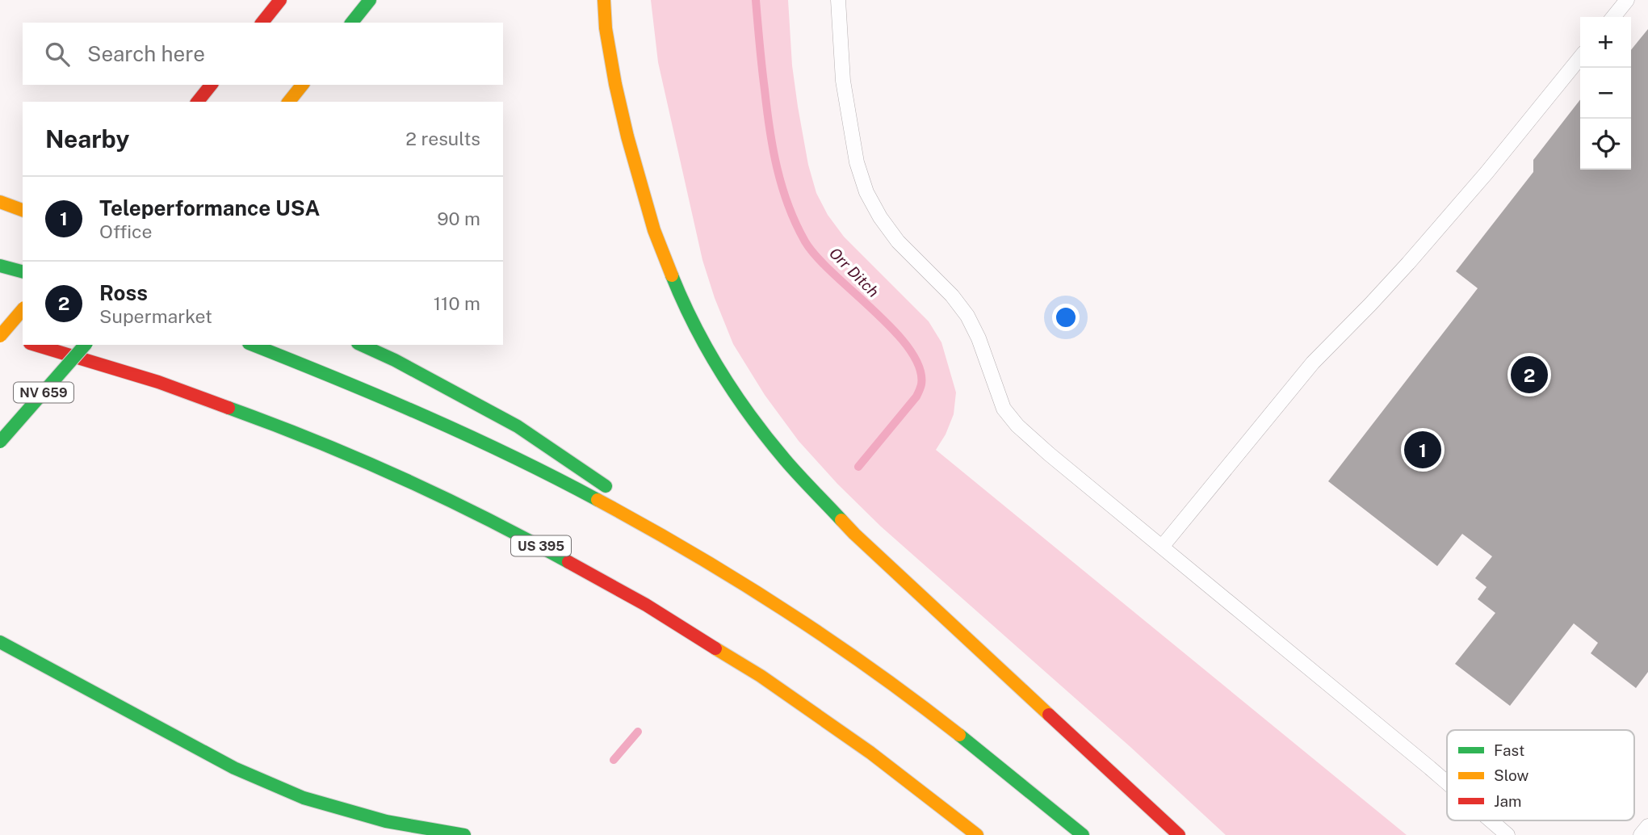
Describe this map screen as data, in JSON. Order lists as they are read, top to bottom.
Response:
{
  "streets": {
    "main road": ["NV 659", "US 395"]
  },
  "water": ["Orr Ditch"],
  "legend": ["Fast", "Slow", "Jam"],
  "page": {
    "map_buttons": ["+", "−"],
    "search": "Search here",
    "heading": ["Nearby", "2 results"],
    "list": [
      {
        "mark": "1",
        "name": "Teleperformance USA",
        "note": "Office",
        "value": "90 m"
      },
      {
        "mark": "2",
        "name": "Ross",
        "note": "Supermarket",
        "value": "110 m"
      }
    ],
    "pins": ["2", "1"]
  }
}
